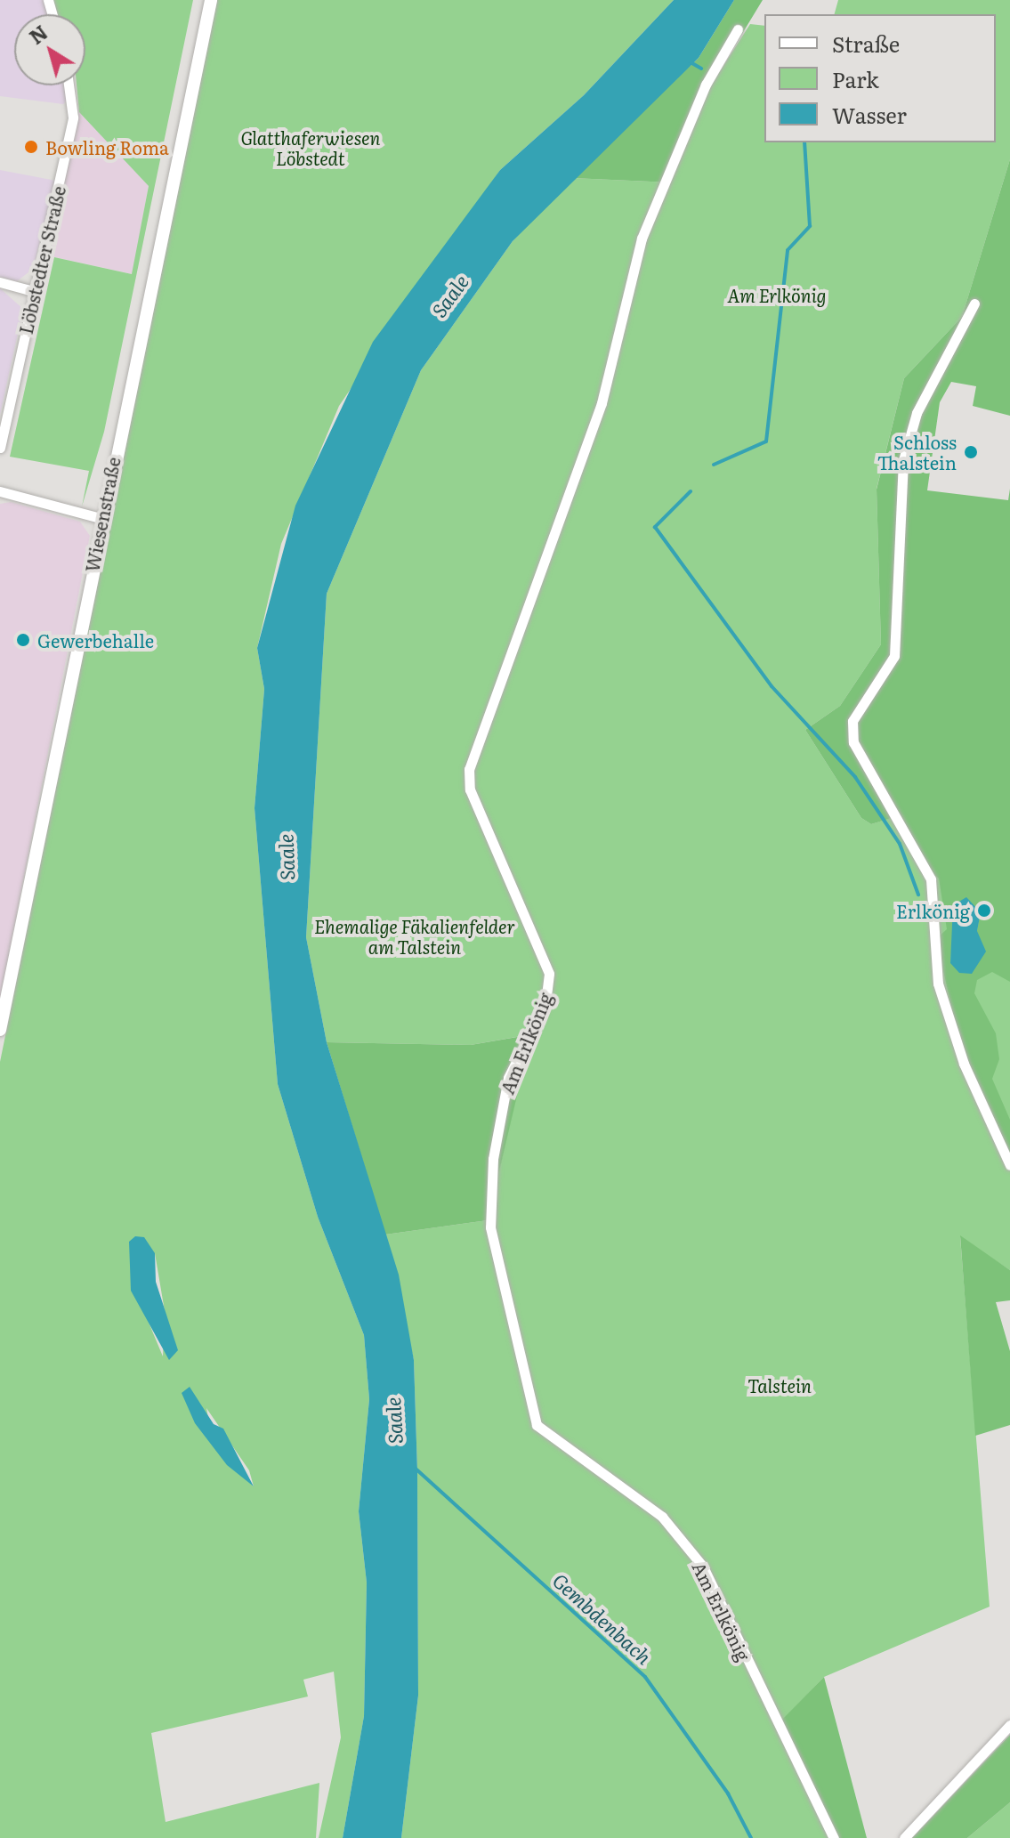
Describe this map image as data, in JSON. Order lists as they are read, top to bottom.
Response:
{
  "streets": {
    "street": ["Löbstedter Straße", "Wiesenstraße", "Am Erlkönig"]
  },
  "water": ["Saale", "Gembdenbach"],
  "parks": [
    "Glatthaferwiesen Löbstedt",
    "Am Erlkönig",
    "Ehemalige Fäkalienfelder am Talstein",
    "Talstein"
  ],
  "places": [
    "Bowling Roma",
    "Schloss Thalstein",
    "Gewerbehalle",
    "Erlkönig"
  ],
  "legend": ["Straße", "Park", "Wasser"],
  "north": "top left"
}
